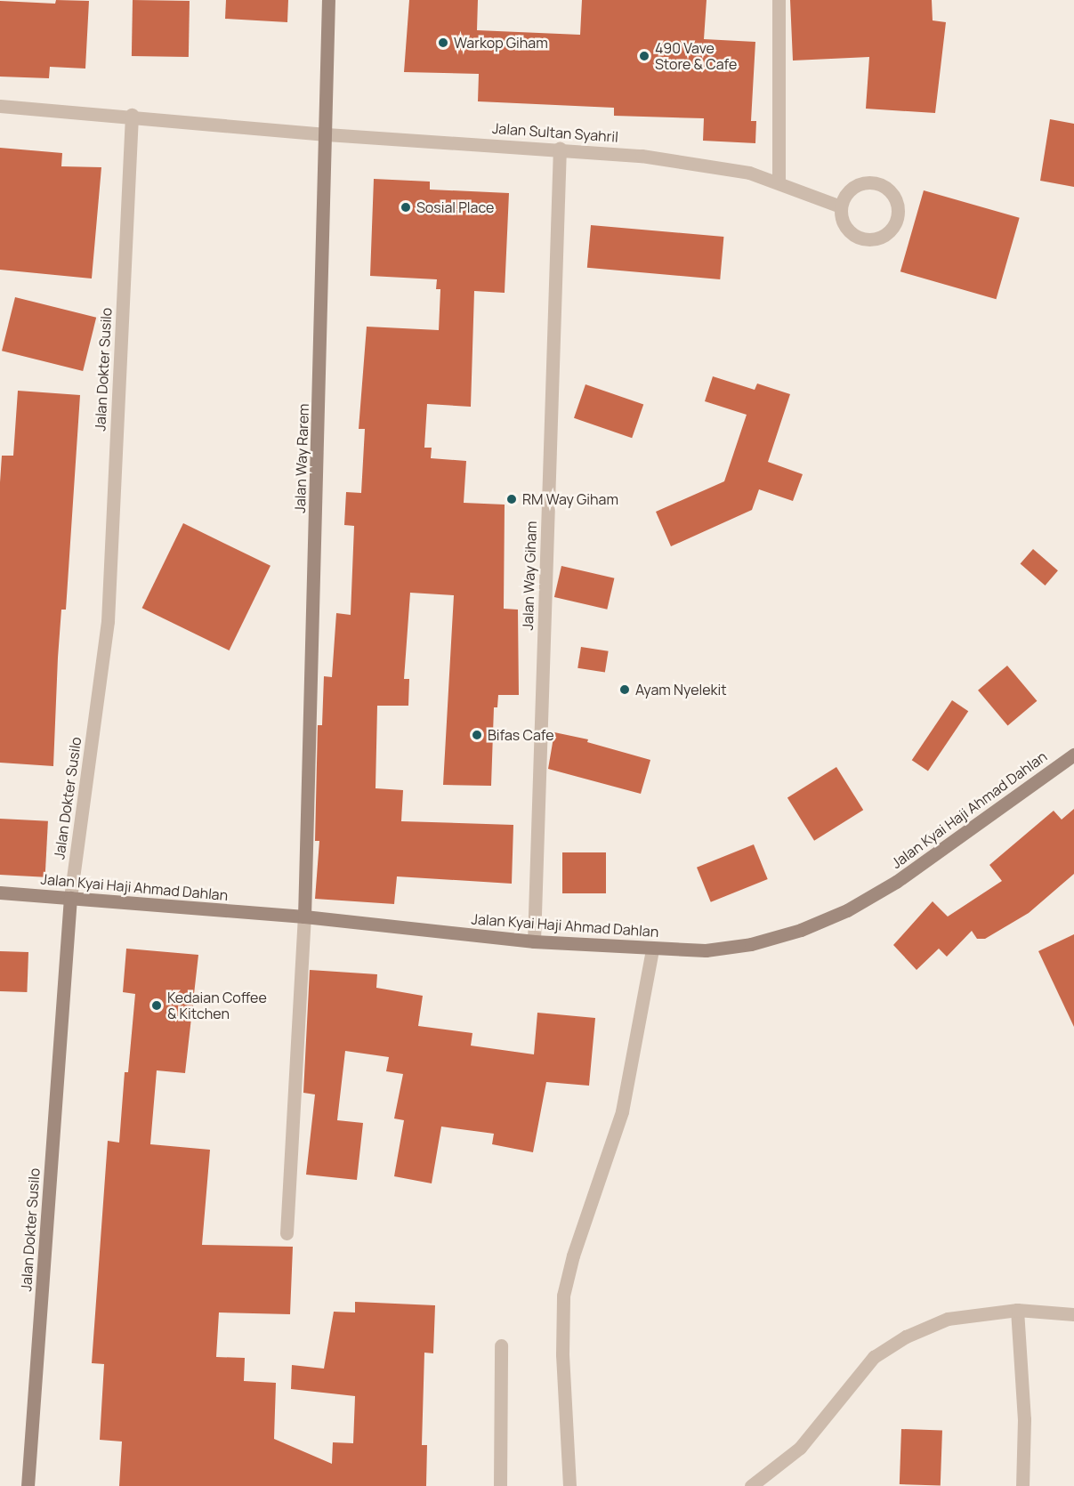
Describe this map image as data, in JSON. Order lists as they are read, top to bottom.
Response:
{
  "streets": {
    "main road": ["Jalan Dokter Susilo", "Jalan Way Rarem", "Jalan Kyai Haji Ahmad Dahlan"],
    "street": ["Jalan Sultan Syahril", "Jalan Way Giham"]
  },
  "crossings": [
    ["Jalan Sultan Syahril", "Jalan Dokter Susilo"],
    ["Jalan Sultan Syahril", "Jalan Way Rarem"],
    ["Jalan Sultan Syahril", "Jalan Way Giham"],
    ["Jalan Dokter Susilo", "Jalan Kyai Haji Ahmad Dahlan"],
    ["Jalan Way Rarem", "Jalan Kyai Haji Ahmad Dahlan"],
    ["Jalan Way Giham", "Jalan Kyai Haji Ahmad Dahlan"]
  ],
  "places": [
    "Warkop Giham",
    "490 Vave Store & Cafe",
    "Sosial Place",
    "RM Way Giham",
    "Ayam Nyelekit",
    "Bifas Cafe",
    "Kedaian Coffee & Kitchen"
  ]
}
